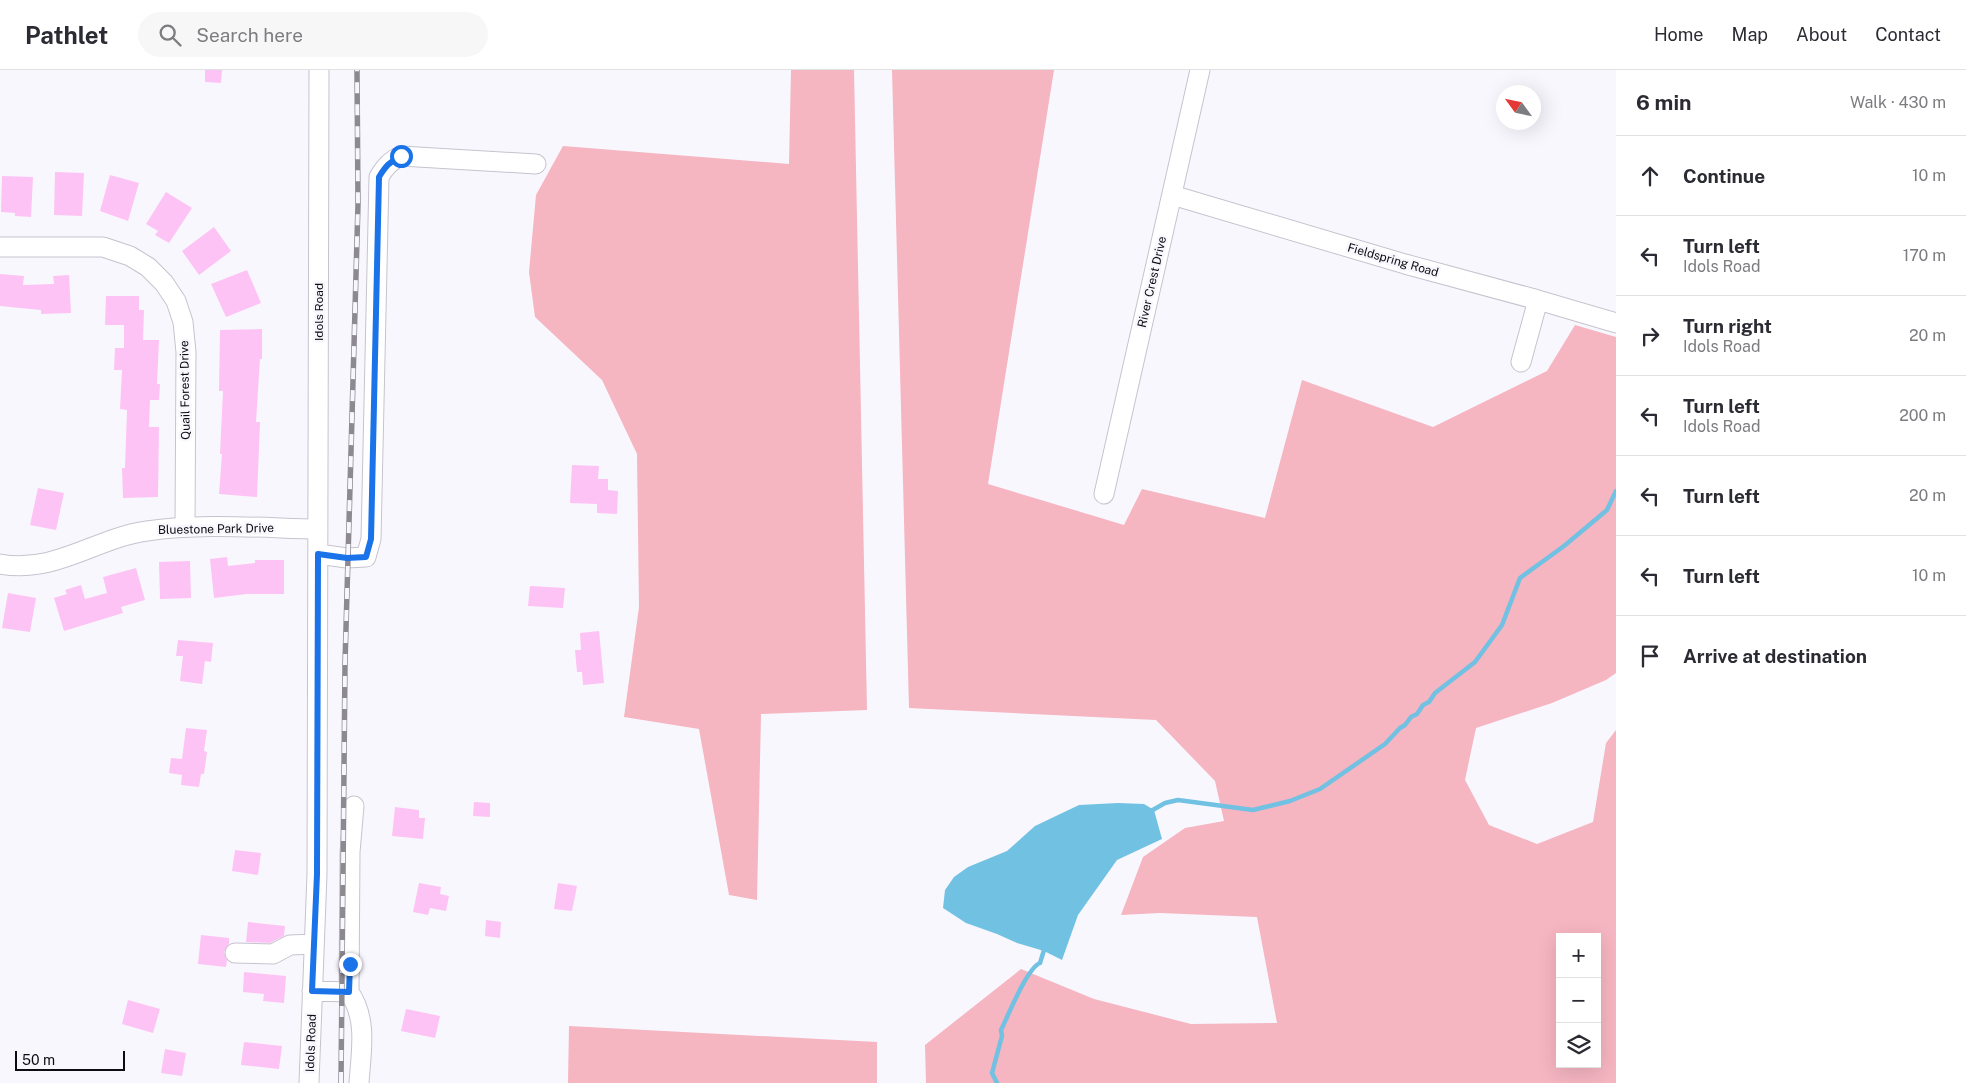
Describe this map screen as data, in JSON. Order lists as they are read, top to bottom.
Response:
{
  "streets": {
    "street": [
      "Fieldspring Road",
      "River Crest Drive",
      "Idols Road",
      "Quail Forest Drive",
      "Bluestone Park Drive"
    ]
  },
  "crossings": [
    ["Fieldspring Road", "River Crest Drive"],
    ["Idols Road", "Bluestone Park Drive"],
    ["Quail Forest Drive", "Bluestone Park Drive"]
  ],
  "scale_bar": "50 m",
  "north": "top left",
  "page": {
    "header": "Pathlet",
    "search": "Search here",
    "nav": [
      "Home",
      "Map",
      "About",
      "Contact"
    ],
    "heading": ["6 min", "Walk · 430 m"],
    "list": [
      ["Continue", "10 m"],
      ["Turn left", "Idols Road", "170 m"],
      ["Turn right", "Idols Road", "20 m"],
      ["Turn left", "Idols Road", "200 m"],
      ["Turn left", "20 m"],
      ["Turn left", "10 m"],
      "Arrive at destination"
    ],
    "map_buttons": ["+", "−"],
    "scale": "50 m"
  }
}
